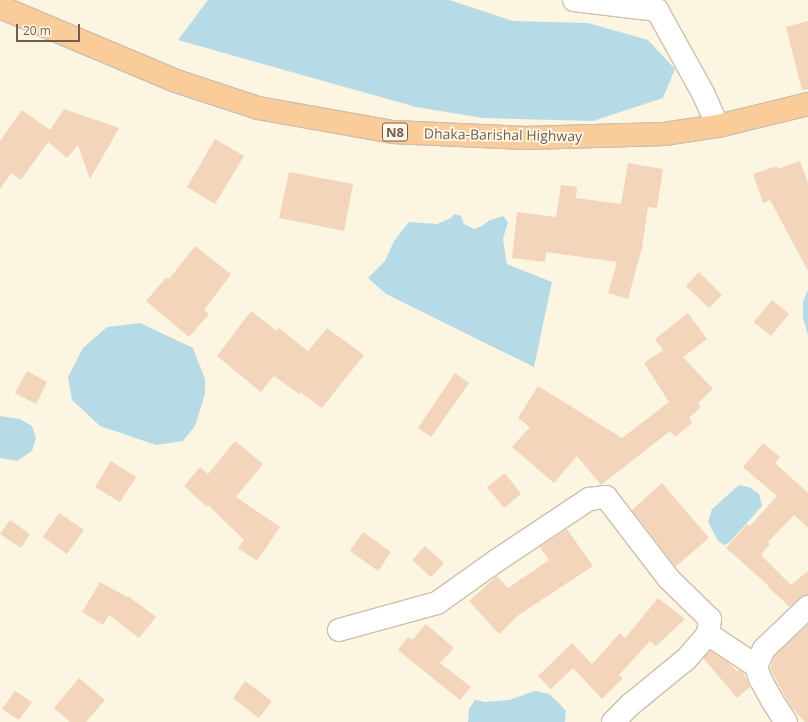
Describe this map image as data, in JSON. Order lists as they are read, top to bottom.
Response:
{
  "streets": {
    "highway": ["N8", "Dhaka-Barishal Highway"]
  },
  "scale_bar": "20 m"
}
